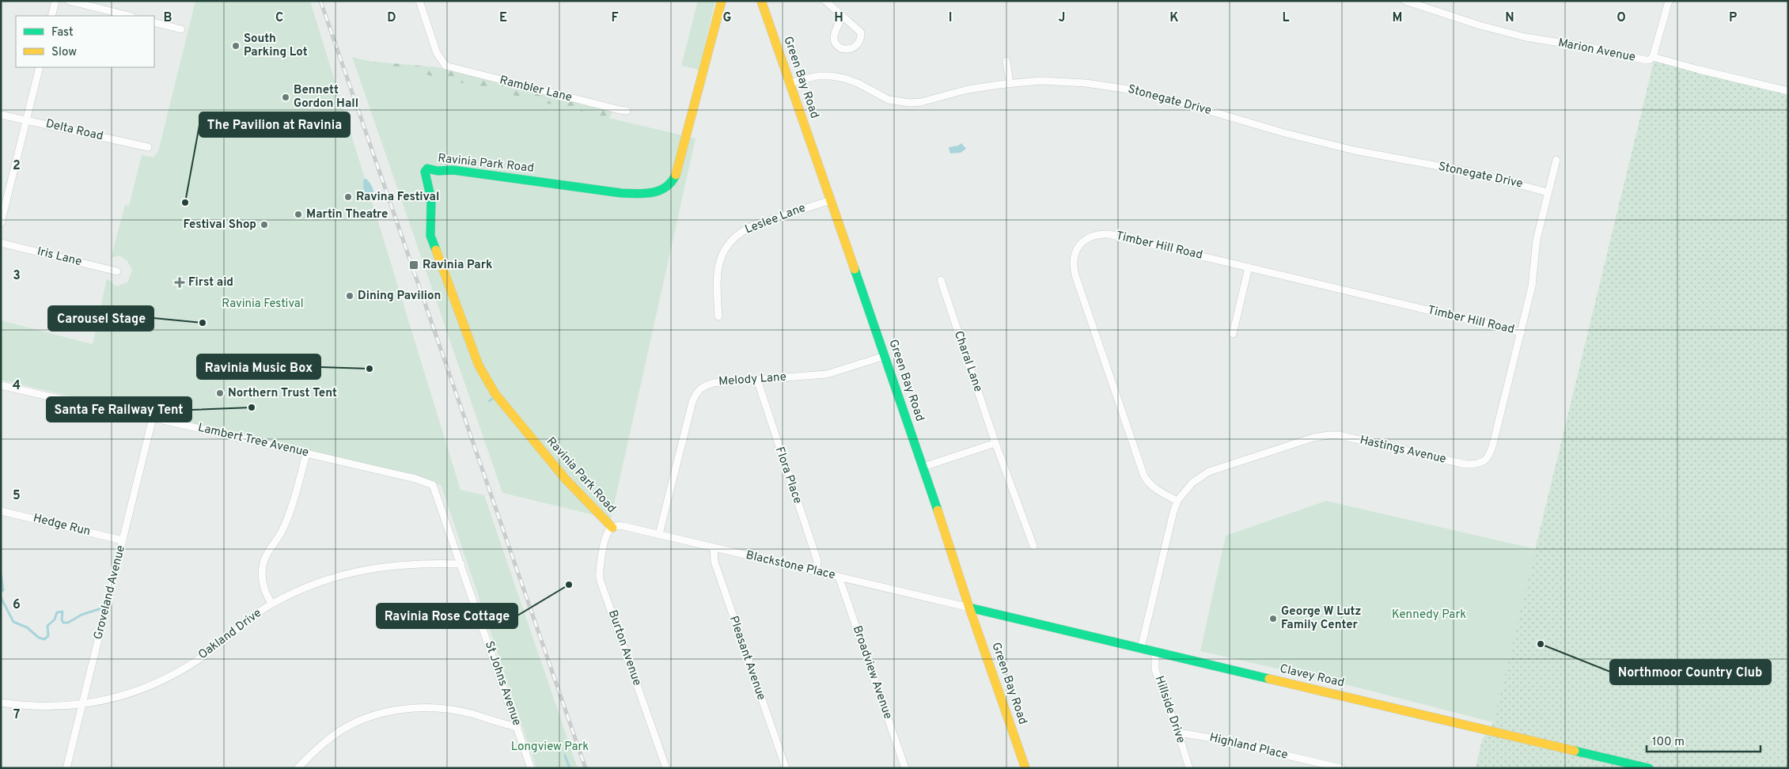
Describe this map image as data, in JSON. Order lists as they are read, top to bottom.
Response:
{
  "streets": {
    "main road": ["Green Bay Road", "Ravinia Park Road", "Clavey Road"],
    "street": [
      "Marion Avenue",
      "Rambler Lane",
      "Stonegate Drive",
      "Delta Road",
      "Leslee Lane",
      "Timber Hill Road",
      "Iris Lane",
      "Charal Lane",
      "Melody Lane",
      "Lambert Tree Avenue",
      "Hastings Avenue",
      "Flora Place",
      "Hedge Run",
      "Blackstone Place",
      "Groveland Avenue",
      "Oakland Drive",
      "Burton Avenue",
      "Pleasant Avenue",
      "Broadview Avenue",
      "St Johns Avenue",
      "Hillside Drive",
      "Highland Place"
    ]
  },
  "crossings": [
    ["Green Bay Road", "Stonegate Drive"],
    ["Green Bay Road", "Leslee Lane"],
    ["Green Bay Road", "Melody Lane"],
    ["Green Bay Road", "Blackstone Place"],
    ["Green Bay Road", "Clavey Road"],
    ["Stonegate Drive", "Hastings Avenue"],
    ["Ravinia Park Road", "Blackstone Place"],
    ["Ravinia Park Road", "Burton Avenue"],
    ["Timber Hill Road", "Hastings Avenue"],
    ["Melody Lane", "Flora Place"],
    ["Melody Lane", "Blackstone Place"],
    ["Lambert Tree Avenue", "Groveland Avenue"],
    ["Lambert Tree Avenue", "St Johns Avenue"],
    ["Hastings Avenue", "Clavey Road"],
    ["Flora Place", "Blackstone Place"],
    ["Hedge Run", "Groveland Avenue"],
    ["Blackstone Place", "Burton Avenue"],
    ["Blackstone Place", "Pleasant Avenue"],
    ["Blackstone Place", "Broadview Avenue"],
    ["Blackstone Place", "Clavey Road"],
    ["Groveland Avenue", "Oakland Drive"],
    ["Oakland Drive", "St Johns Avenue"],
    ["Clavey Road", "Hillside Drive"],
    ["Hillside Drive", "Highland Place"]
  ],
  "parks": ["Ravinia Festival", "Kennedy Park", "Longview Park"],
  "places": {
    "other": [
      "South Parking Lot",
      "Bennett Gordon Hall",
      "Ravina Festival",
      "The Pavilion at Ravinia",
      "Martin Theatre",
      "Festival Shop",
      "Dining Pavilion",
      "Carousel Stage",
      "Ravinia Music Box",
      "Northern Trust Tent",
      "Santa Fe Railway Tent",
      "Ravinia Rose Cottage",
      "George W Lutz Family Center",
      "Northmoor Country Club"
    ],
    "transit": ["Ravinia Park"],
    "health": ["First aid"]
  },
  "legend": ["Fast", "Slow"],
  "scale_bar": "100 m",
  "grid": {
    "columns": [
      "B",
      "C",
      "D",
      "E",
      "F",
      "G",
      "H",
      "I",
      "J",
      "K",
      "L",
      "M",
      "N",
      "O",
      "P"
    ],
    "rows": [
      "2",
      "3",
      "4",
      "5",
      "6",
      "7"
    ]
  }
}
